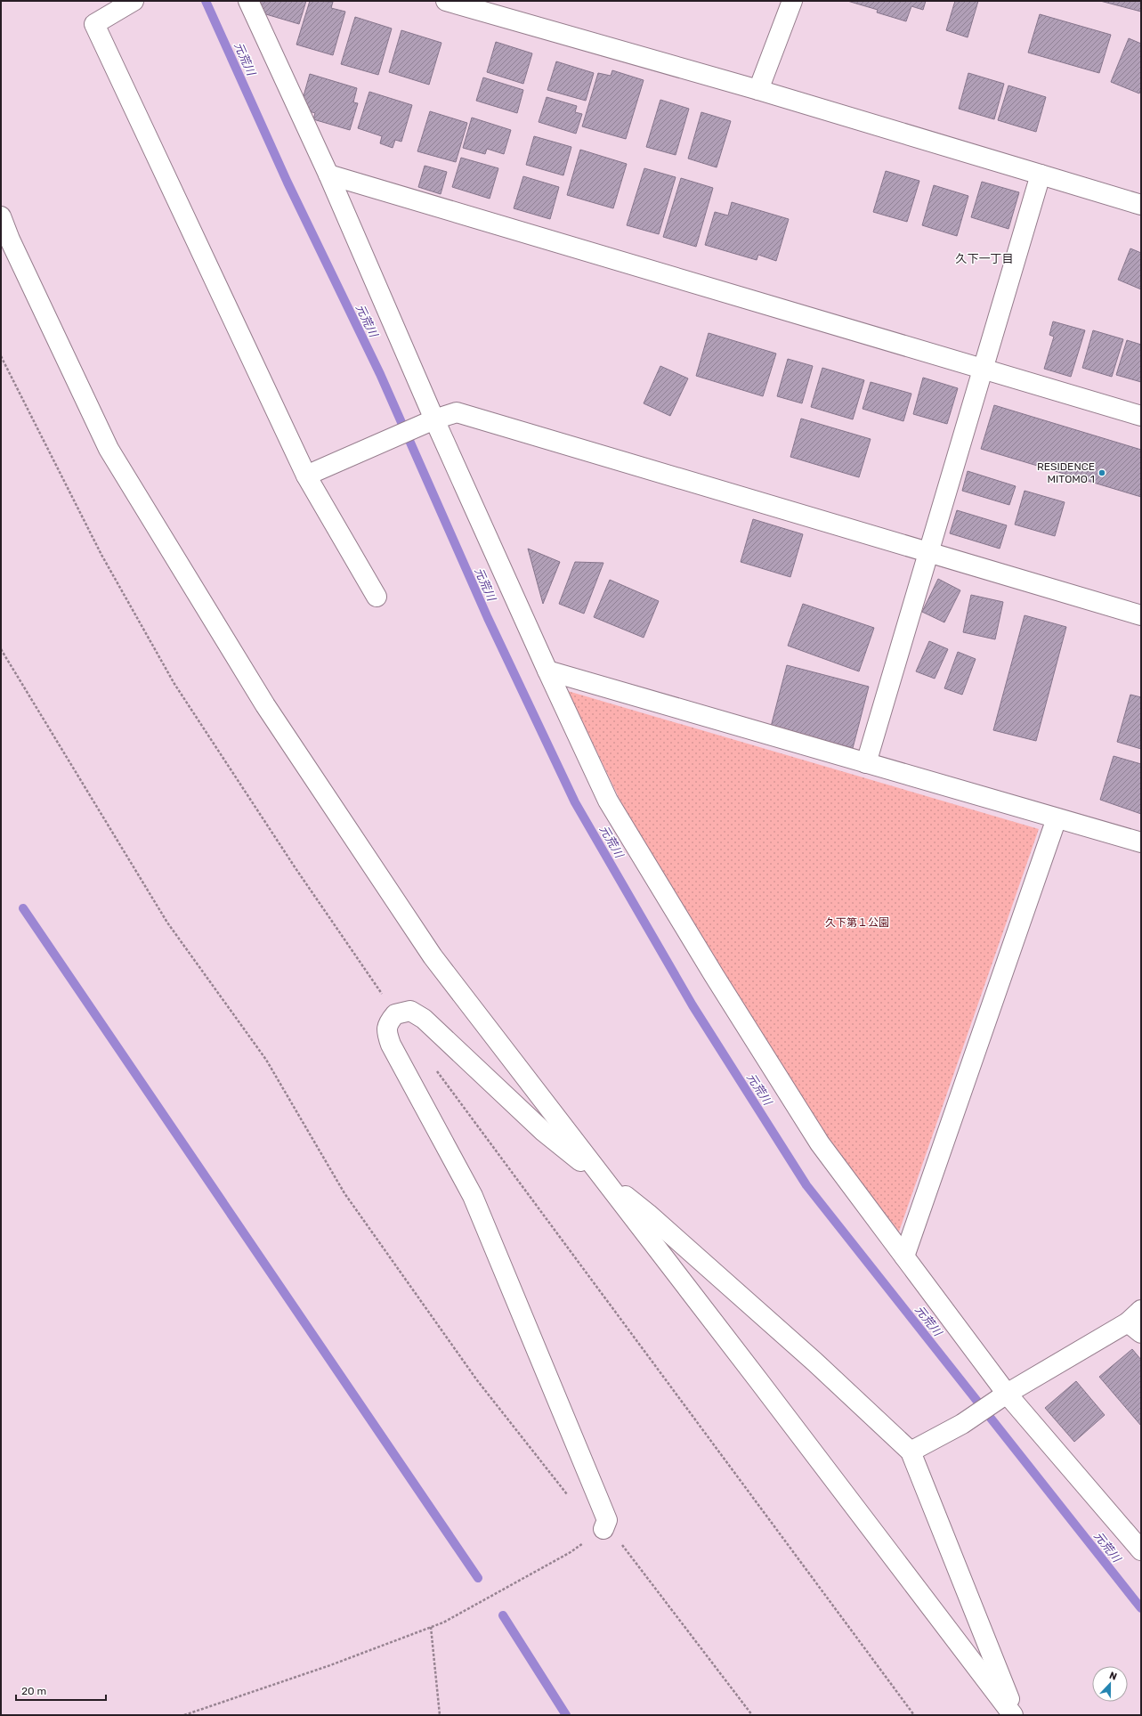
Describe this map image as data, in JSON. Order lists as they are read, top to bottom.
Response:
{
  "districts": ["久下一丁目"],
  "water": ["元荒川"],
  "parks": ["久下第１公園"],
  "places": ["RESIDENCE MITOMO 1"],
  "scale_bar": "20 m",
  "north": "top"
}
